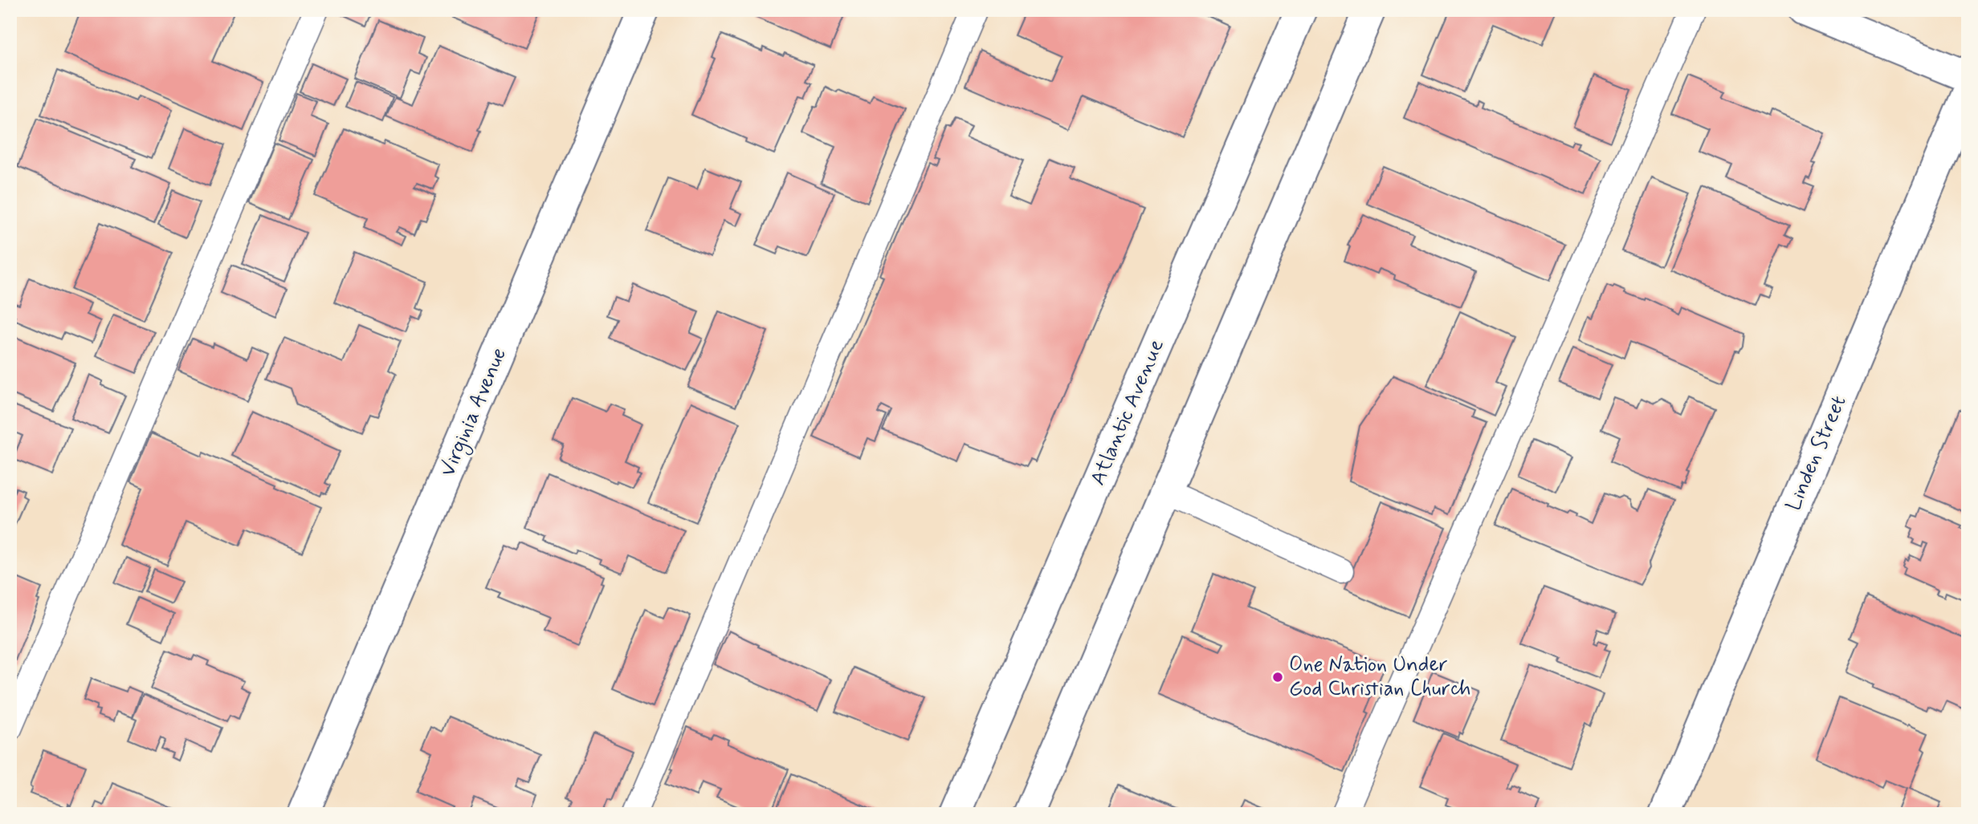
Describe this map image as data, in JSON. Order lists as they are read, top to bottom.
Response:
{
  "streets": {
    "street": ["Virginia Avenue", "Atlantic Avenue", "Linden Street"]
  },
  "places": ["One Nation Under God Christian Church"]
}
